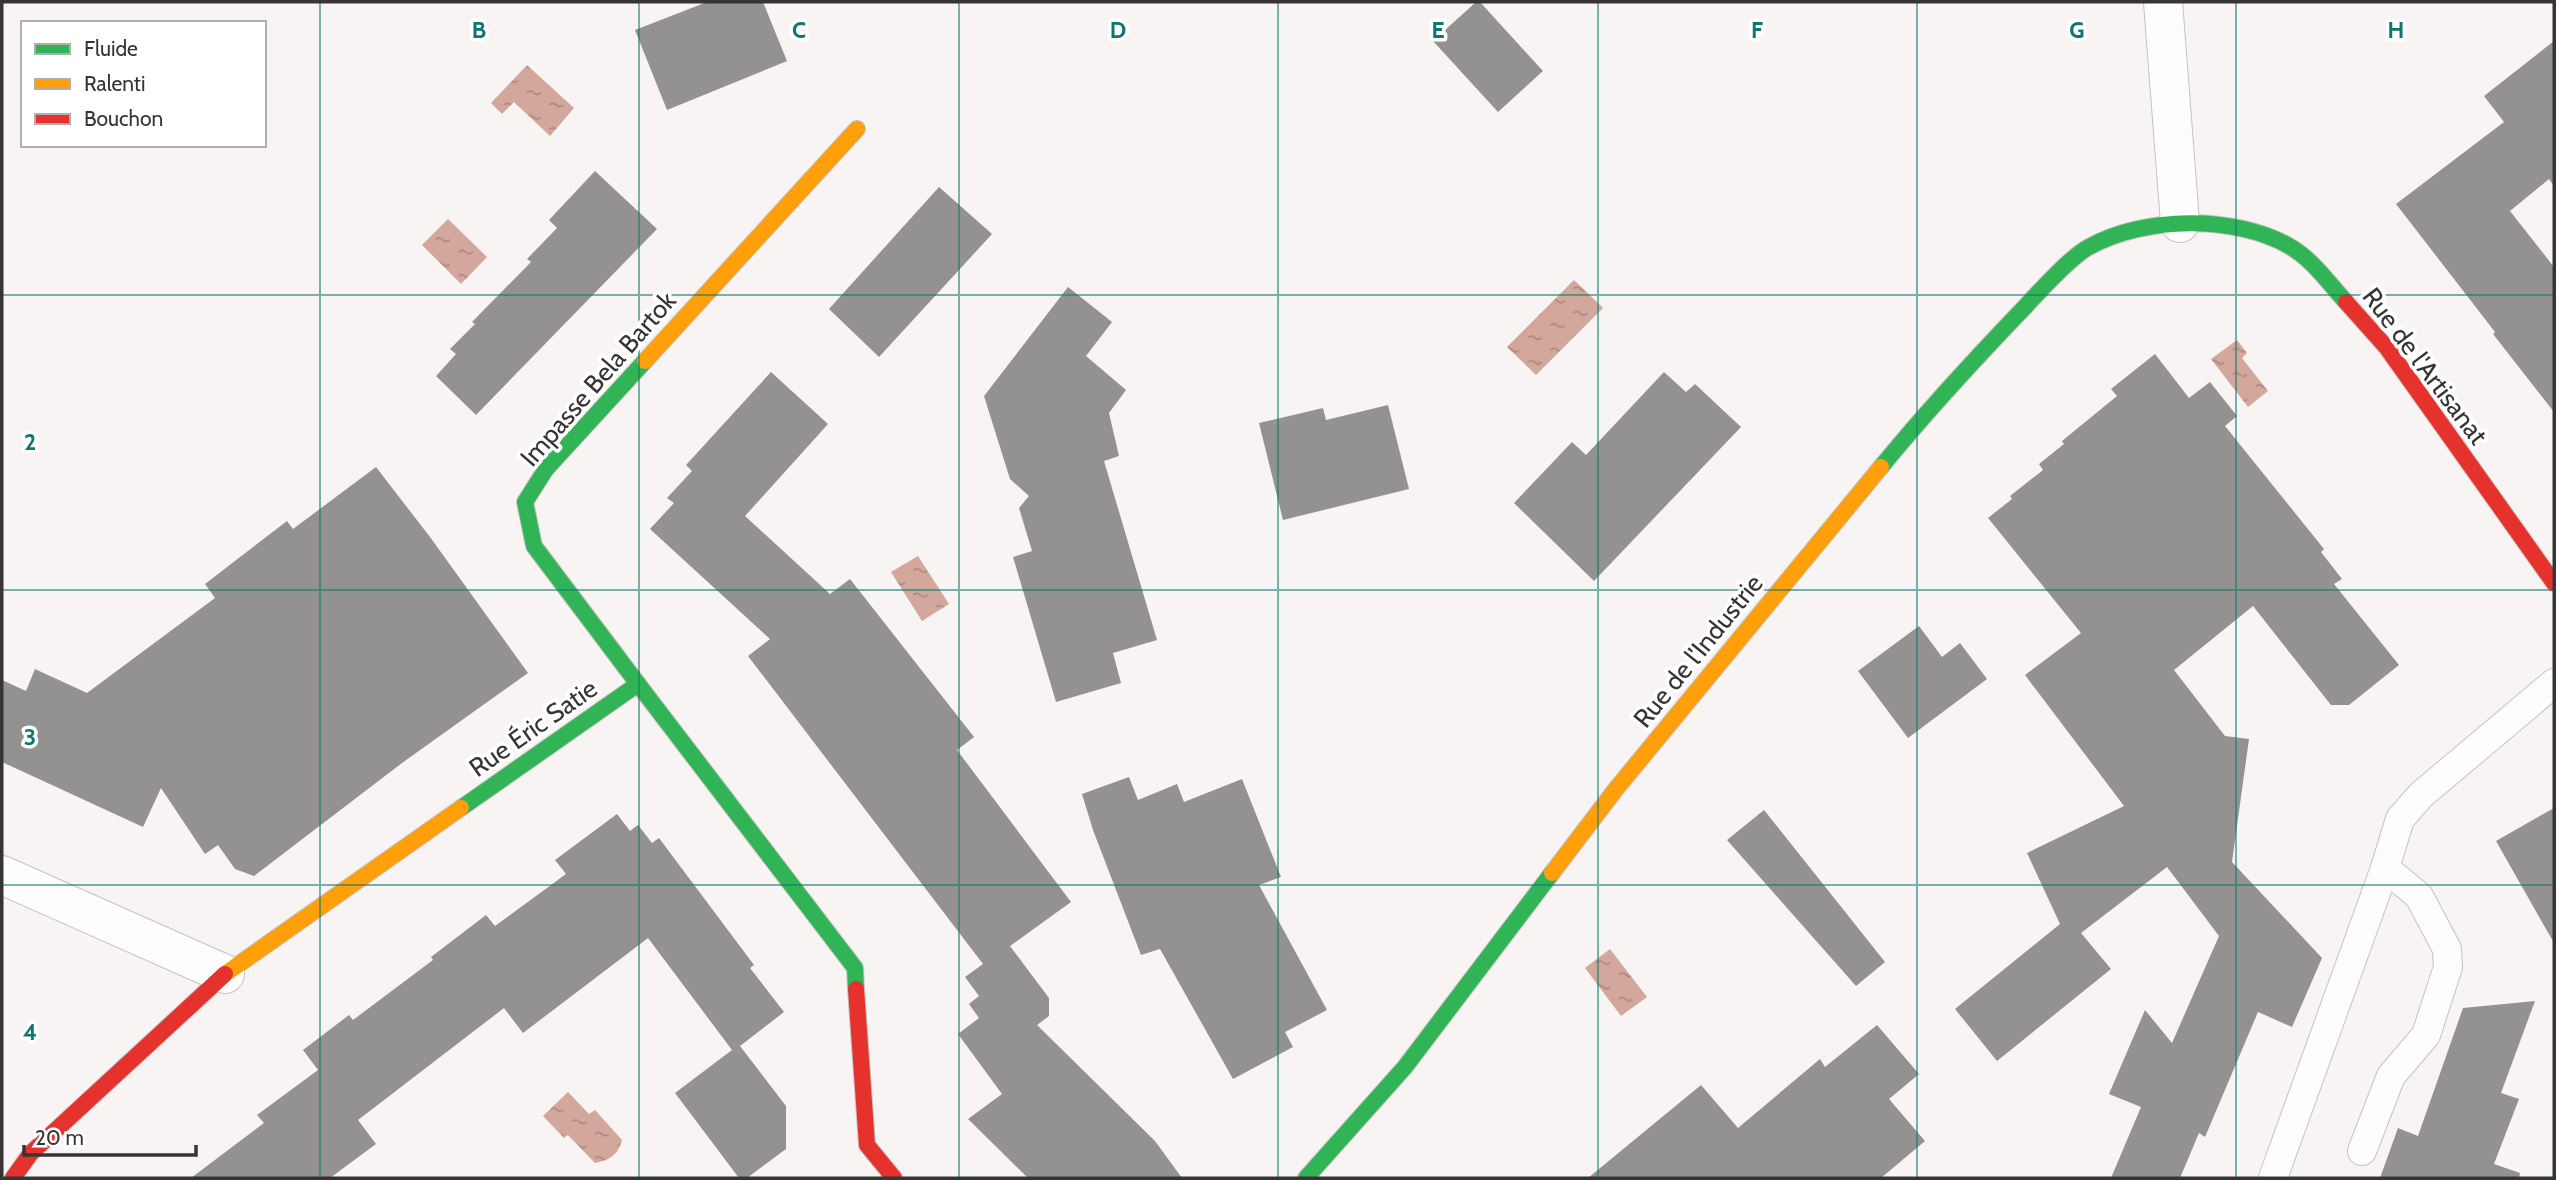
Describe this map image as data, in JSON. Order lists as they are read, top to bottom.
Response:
{
  "streets": {
    "street": [
      "Rue de l'Artisanat",
      "Impasse Bela Bartok",
      "Rue de l'Industrie",
      "Rue Éric Satie"
    ]
  },
  "crossings": [
    ["Rue de l'Artisanat", "Rue de l'Industrie"],
    ["Impasse Bela Bartok", "Rue Éric Satie"]
  ],
  "legend": ["Fluide", "Ralenti", "Bouchon"],
  "scale_bar": "20 m",
  "grid": {
    "columns": [
      "B",
      "C",
      "D",
      "E",
      "F",
      "G",
      "H"
    ],
    "rows": ["2", "3", "4"]
  }
}
